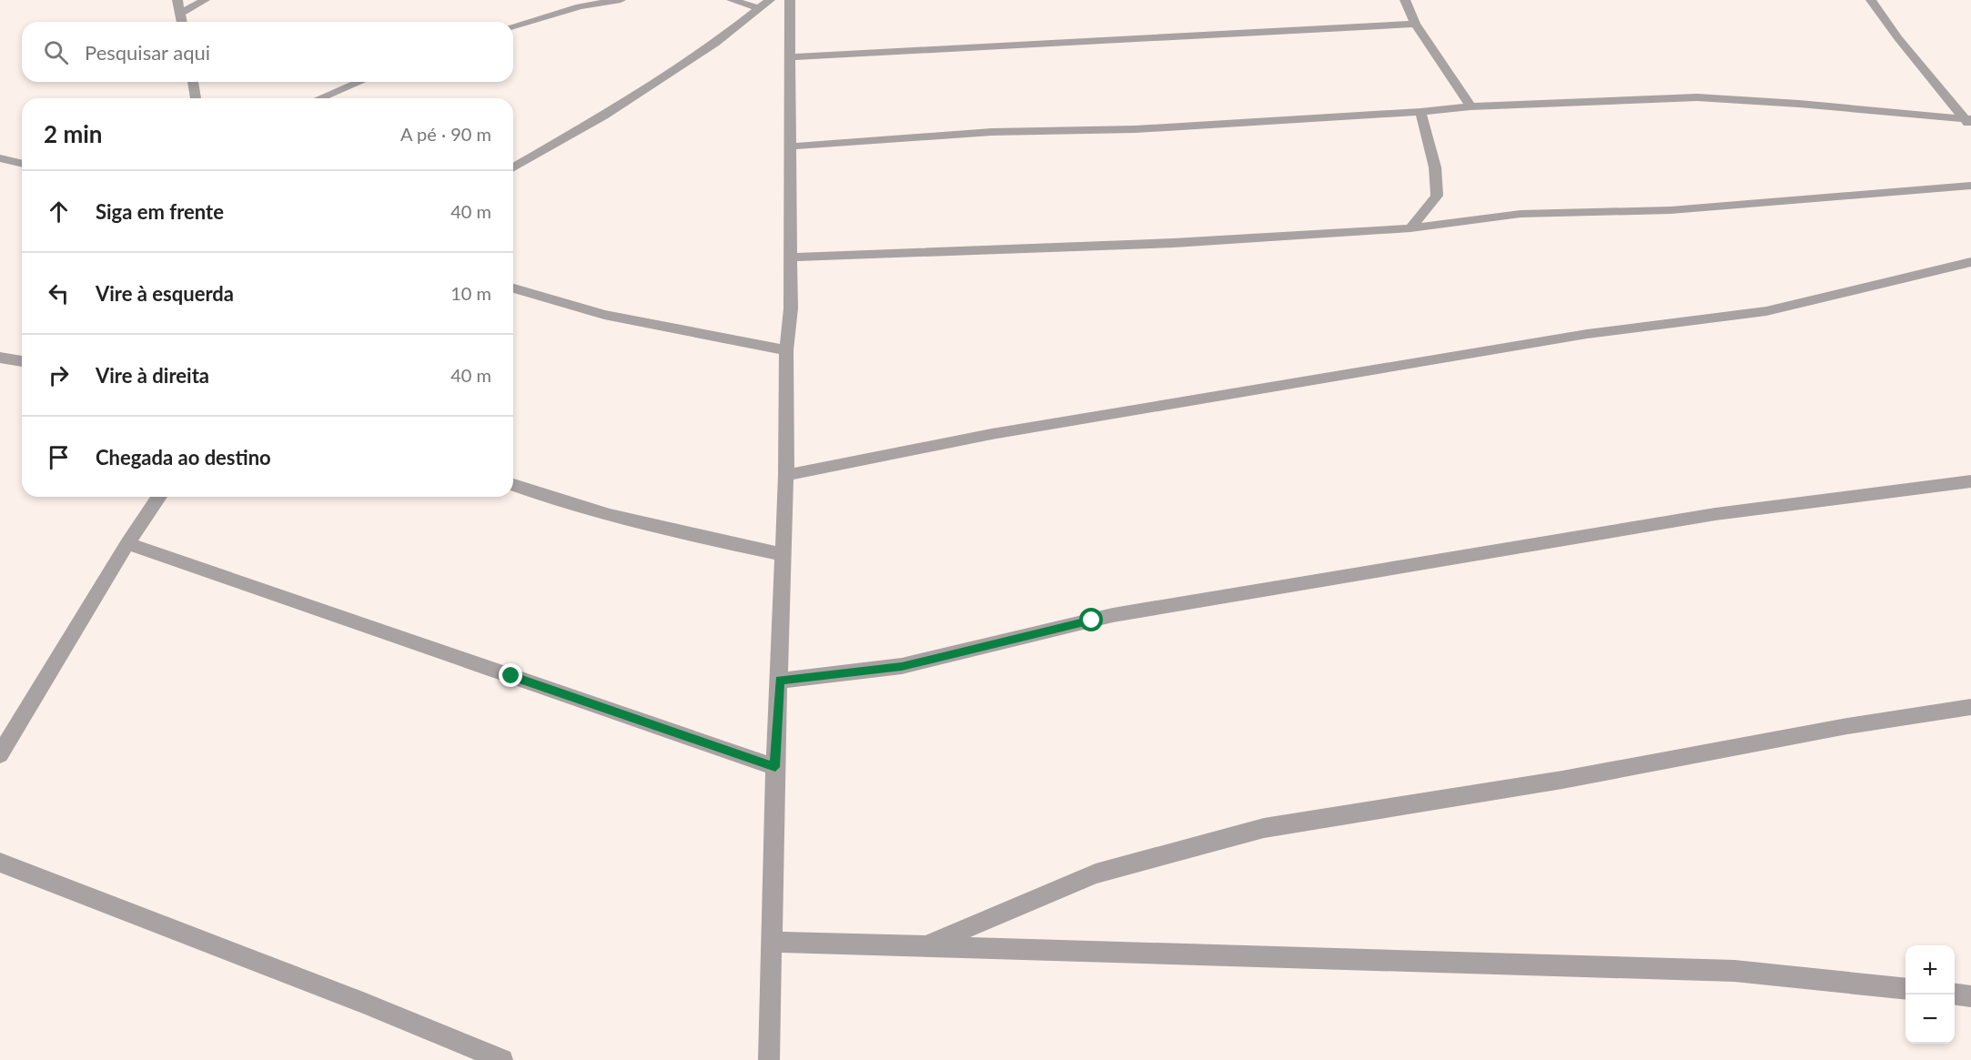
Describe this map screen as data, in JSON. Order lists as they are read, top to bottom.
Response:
{
  "page": {
    "search": "Pesquisar aqui",
    "heading": ["2 min", "A pé · 90 m"],
    "list": [
      ["Siga em frente", "40 m"],
      ["Vire à esquerda", "10 m"],
      ["Vire à direita", "40 m"],
      "Chegada ao destino"
    ],
    "map_buttons": ["+", "−"]
  }
}
